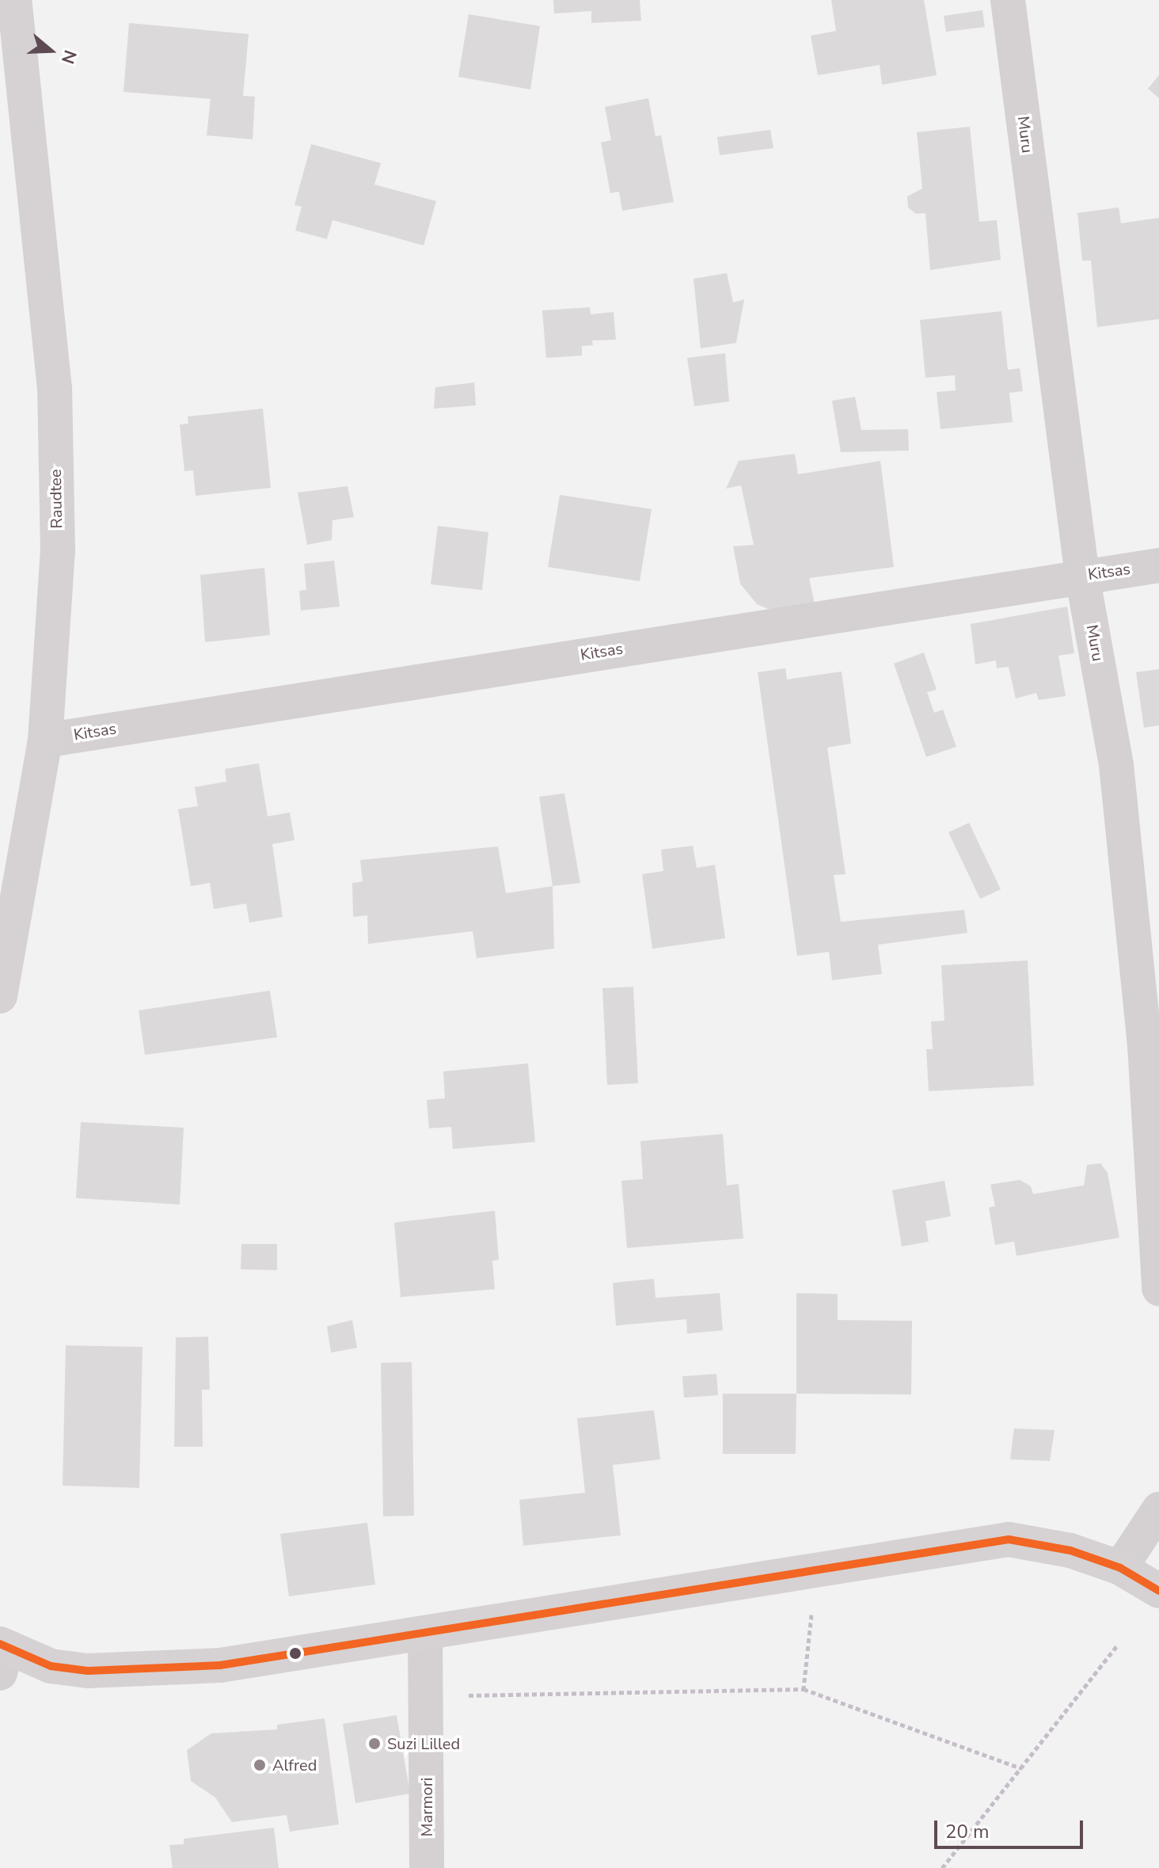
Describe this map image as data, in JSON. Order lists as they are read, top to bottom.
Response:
{
  "streets": {
    "street": [
      "Muru",
      "Raudtee",
      "Kitsas",
      "Marmori"
    ]
  },
  "crossings": [
    ["Muru", "Kitsas"],
    ["Raudtee", "Kitsas"]
  ],
  "places": ["Suzi Lilled", "Alfred"],
  "scale_bar": "20 m",
  "north": "right"
}
